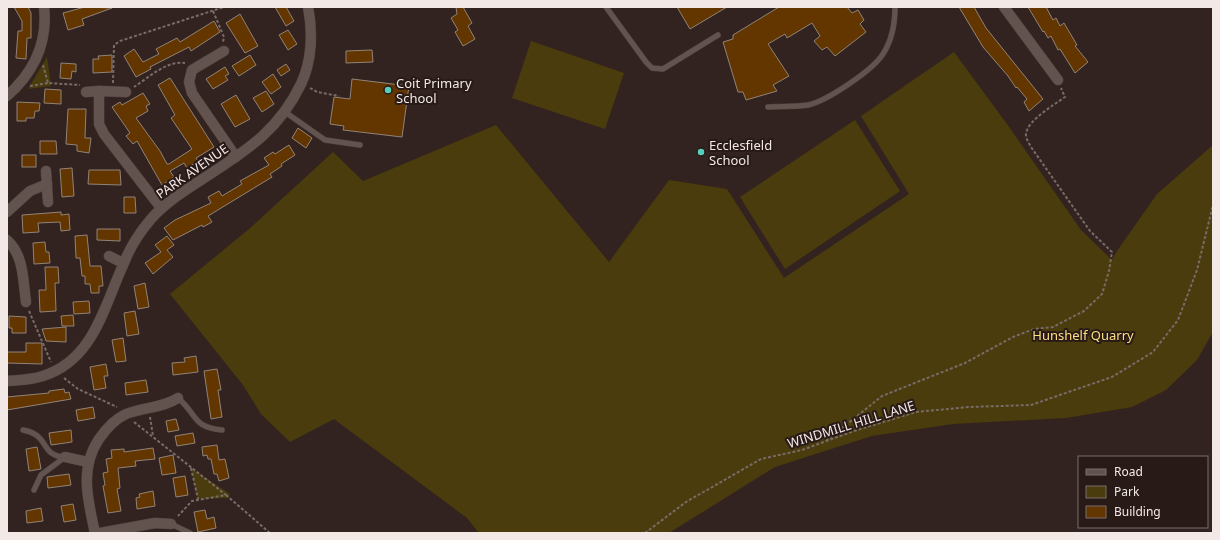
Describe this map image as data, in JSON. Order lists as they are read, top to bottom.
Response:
{
  "streets": {
    "street": ["PARK AVENUE"],
    "path": ["WINDMILL HILL LANE"]
  },
  "parks": ["Hunshelf Quarry"],
  "places": ["Coit Primary School", "Ecclesfield School"],
  "legend": ["Road", "Park", "Building"]
}
